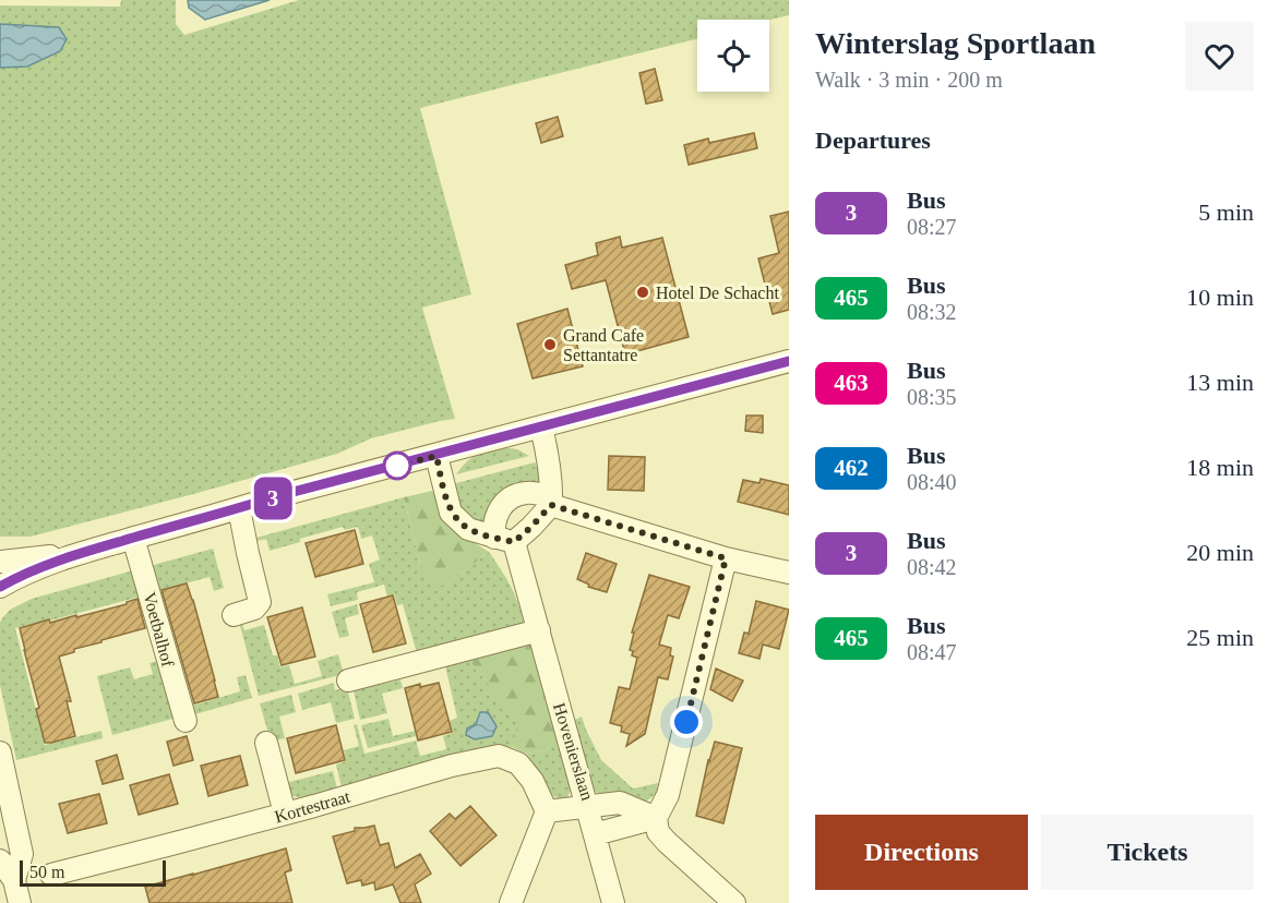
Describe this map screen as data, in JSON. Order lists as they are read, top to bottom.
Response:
{
  "streets": {
    "street": ["Voetbalhof", "Hovenierslaan", "Kortestraat"]
  },
  "places": ["Hotel De Schacht", "Grand Cafe Settantatre"],
  "lines": ["bus line 3"],
  "scale_bar": "50 m",
  "page": {
    "on_map": "3",
    "heading": [
      ["Winterslag Sportlaan", "Walk · 3 min · 200 m"],
      "Departures"
    ],
    "list": [
      {
        "mark": "3",
        "name": "Bus",
        "note": "08:27",
        "value": "5 min"
      },
      {
        "mark": "465",
        "name": "Bus",
        "note": "08:32",
        "value": "10 min"
      },
      {
        "mark": "463",
        "name": "Bus",
        "note": "08:35",
        "value": "13 min"
      },
      {
        "mark": "462",
        "name": "Bus",
        "note": "08:40",
        "value": "18 min"
      },
      {
        "mark": "3",
        "name": "Bus",
        "note": "08:42",
        "value": "20 min"
      },
      {
        "mark": "465",
        "name": "Bus",
        "note": "08:47",
        "value": "25 min"
      }
    ],
    "buttons": ["Directions", "Tickets"],
    "scale": "50 m"
  }
}
